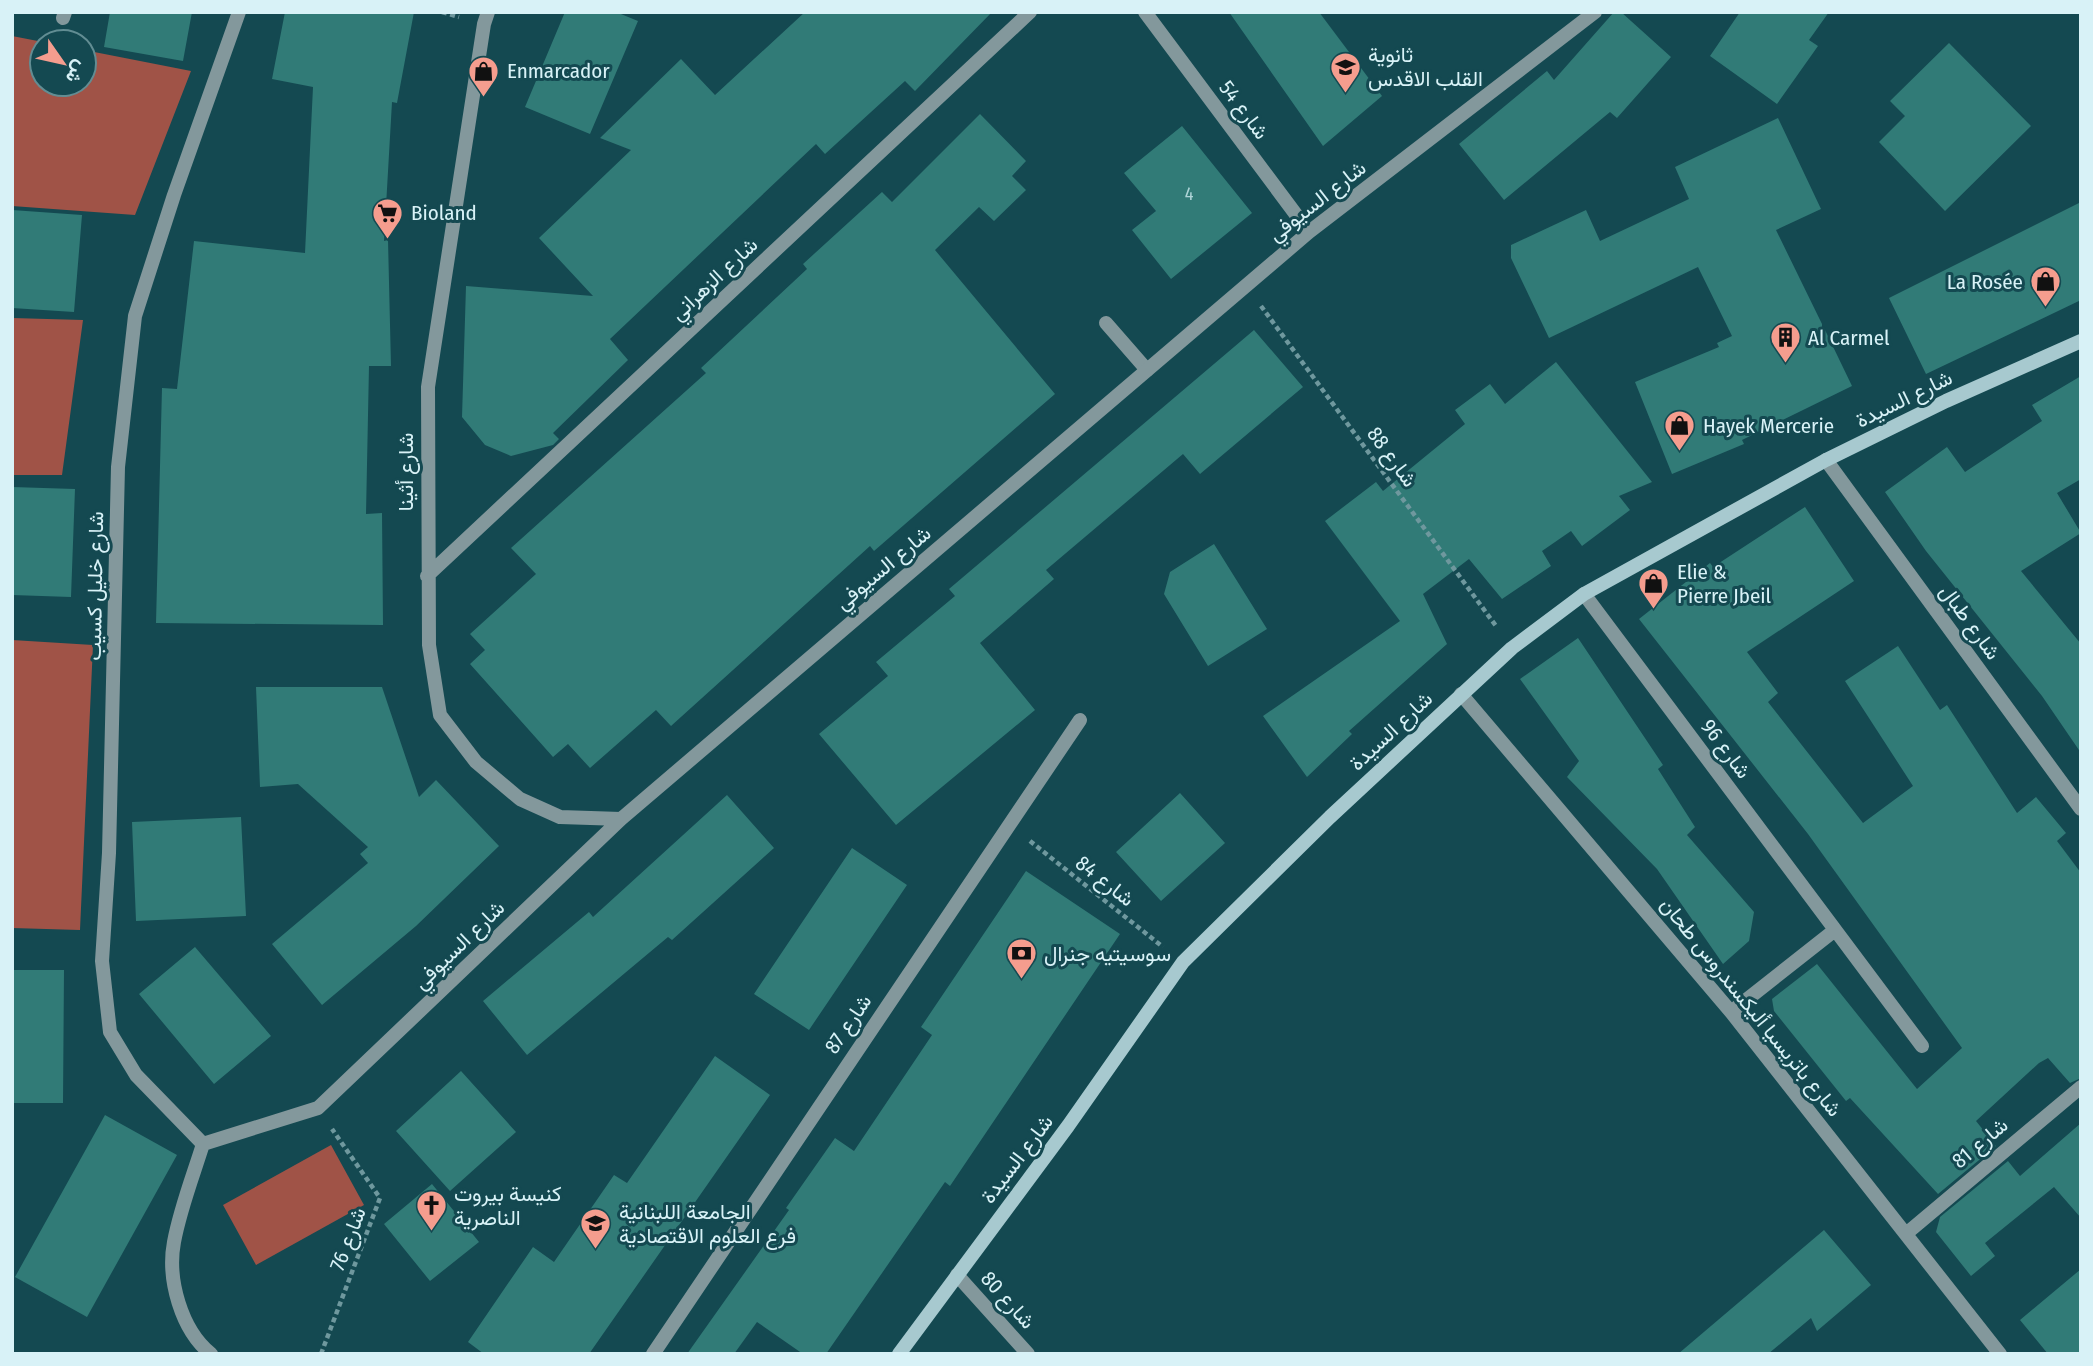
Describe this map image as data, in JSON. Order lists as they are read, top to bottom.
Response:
{
  "streets": {
    "street": [
      "شارع 54",
      "شارع السيوفي",
      "شارع الزهراني",
      "شارع السيدة",
      "شارع أثينا",
      "شارع خليل كسيب",
      "شارع طبال",
      "شارع 96",
      "شارع باتريسيا أليكسندروس طحان",
      "شارع 87",
      "شارع 81",
      "شارع 80"
    ],
    "path": ["شارع 88", "شارع 84", "شارع 76"]
  },
  "crossings": [
    ["شارع 54", "شارع السيوفي"],
    ["شارع السيوفي", "شارع 88"],
    ["شارع السيوفي", "شارع أثينا"],
    ["شارع السيوفي", "شارع خليل كسيب"],
    ["شارع السيوفي", "شارع 76"],
    ["شارع الزهراني", "شارع أثينا"],
    ["شارع السيدة", "شارع 88"],
    ["شارع السيدة", "شارع طبال"],
    ["شارع السيدة", "شارع 96"],
    ["شارع السيدة", "شارع 84"],
    ["شارع السيدة", "شارع باتريسيا أليكسندروس طحان"],
    ["شارع السيدة", "شارع 80"],
    ["شارع 84", "شارع 87"],
    ["شارع باتريسيا أليكسندروس طحان", "شارع 81"]
  ],
  "places": {
    "school or university": ["ثانوية القلب الاقدس", "الجامعة اللبنانية فرع العلوم الاقتصادية"],
    "shop": [
      "Enmarcador",
      "La Rosée",
      "Hayek Mercerie",
      "Elie & Pierre Jbeil"
    ],
    "supermarket": ["Bioland"],
    "building": ["Al Carmel"],
    "bank": ["سوسيتيه جنرال"],
    "church": ["كنيسة بيروت الناصرية"]
  },
  "house_numbers": ["4"],
  "north": "bottom right"
}
